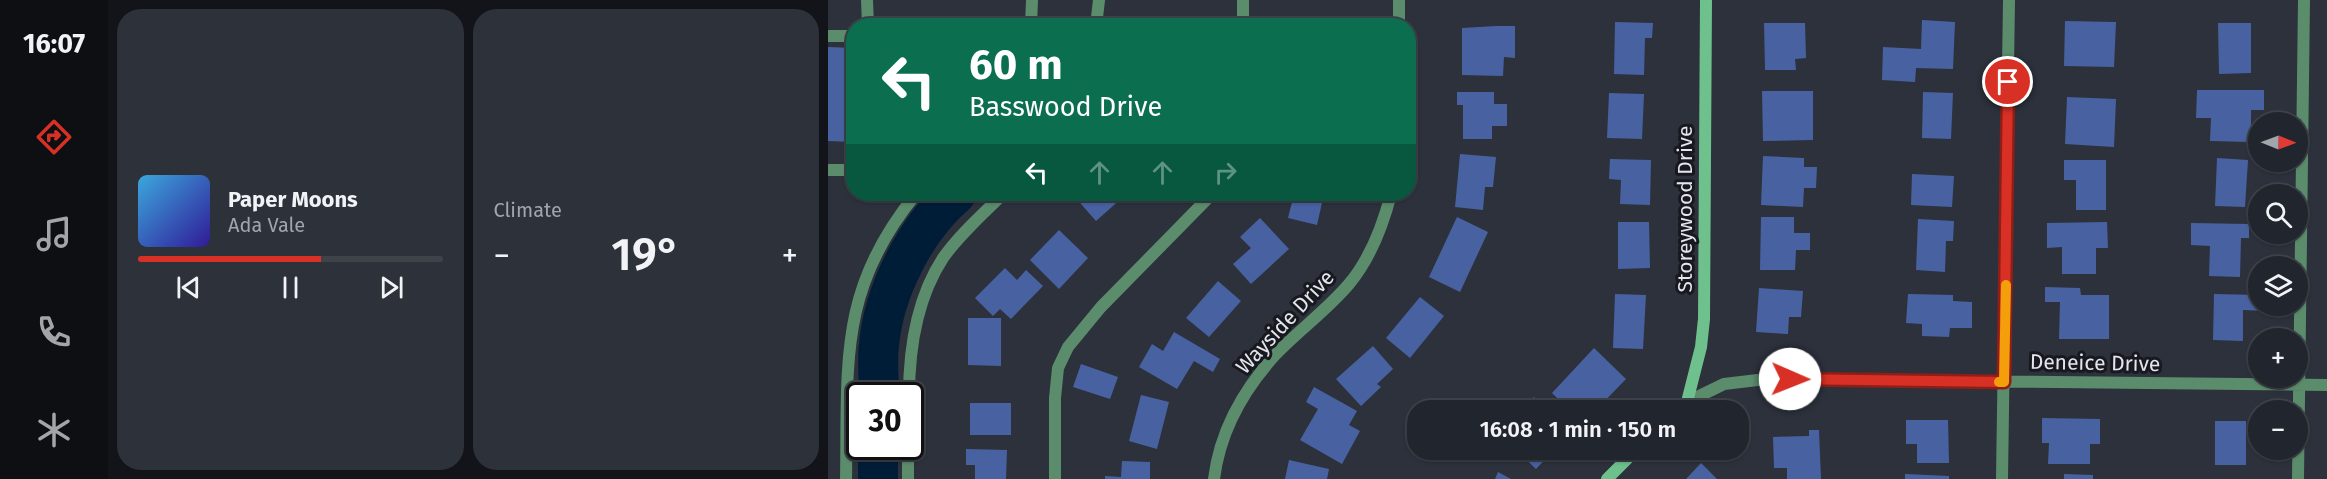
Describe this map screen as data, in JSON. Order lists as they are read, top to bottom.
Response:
{
  "streets": {
    "street": ["Storeywood Drive", "Wayside Drive", "Deneice Drive"]
  },
  "north": "right",
  "page": {
    "tabs": "16:07",
    "tile": "Climate",
    "turn": ["60 m", "Basswood Drive"],
    "map_buttons": ["+", "−"],
    "song": ["Paper Moons", "Ada Vale"],
    "heat": ["−", "19°", "+"],
    "limit": "30",
    "trip": "16:08 · 1 min · 150 m"
  }
}
